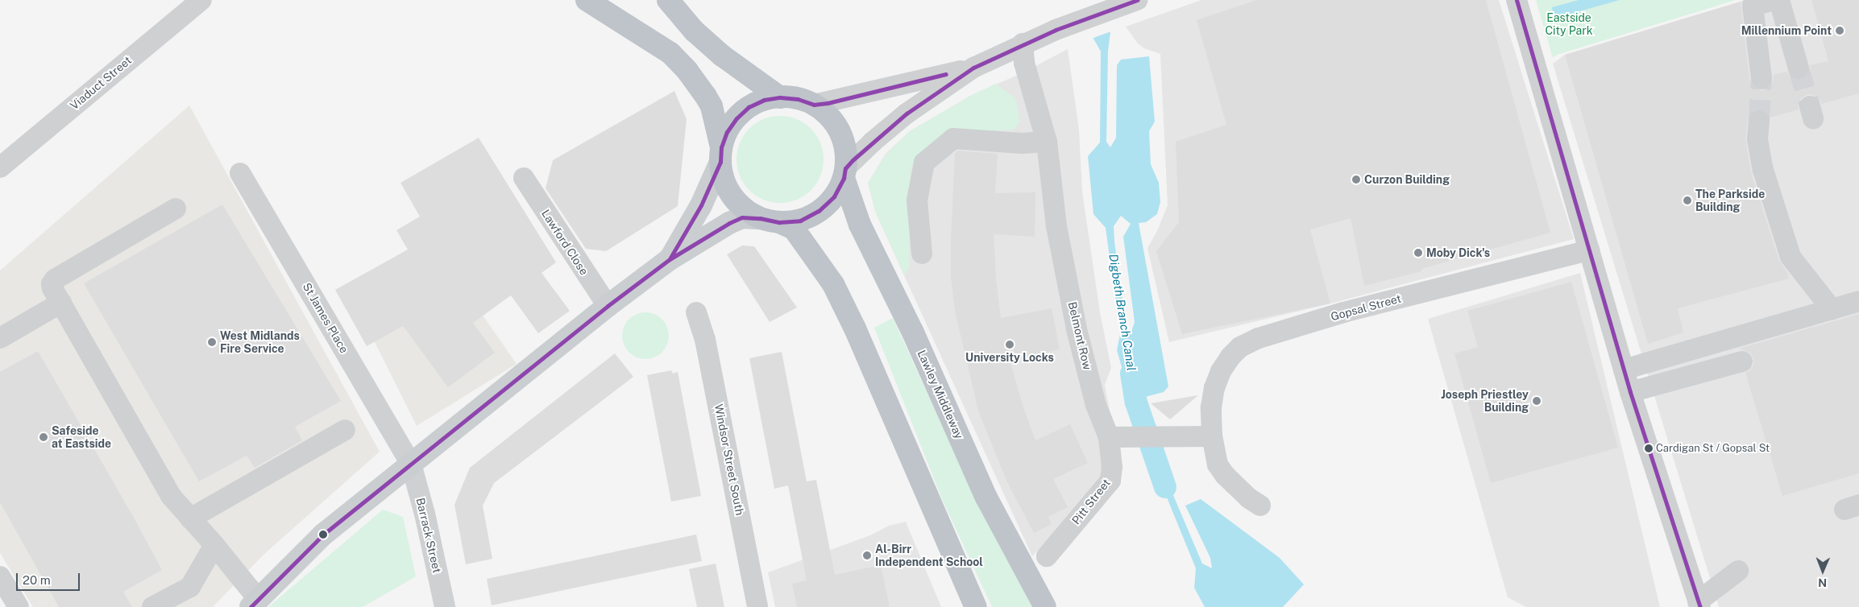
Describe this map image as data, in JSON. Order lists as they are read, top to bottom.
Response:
{
  "streets": {
    "highway": ["Lawley Middleway"],
    "street": [
      "Viaduct Street",
      "Lawford Close",
      "Gopsal Street",
      "St James Place",
      "Belmont Row",
      "Windsor Street South",
      "Pitt Street",
      "Barrack Street"
    ]
  },
  "crossings": [
    ["St James Place", "Barrack Street"],
    ["Belmont Row", "Pitt Street"]
  ],
  "water": ["Digbeth Branch Canal"],
  "parks": ["Eastside City Park"],
  "places": [
    "Millennium Point",
    "Curzon Building",
    "The Parkside Building",
    "Moby Dick's",
    "West Midlands Fire Service",
    "University Locks",
    "Joseph Priestley Building",
    "Safeside at Eastside",
    "Cardigan St / Gopsal St",
    "Al-Birr Independent School"
  ],
  "scale_bar": "20 m",
  "north": "bottom"
}
